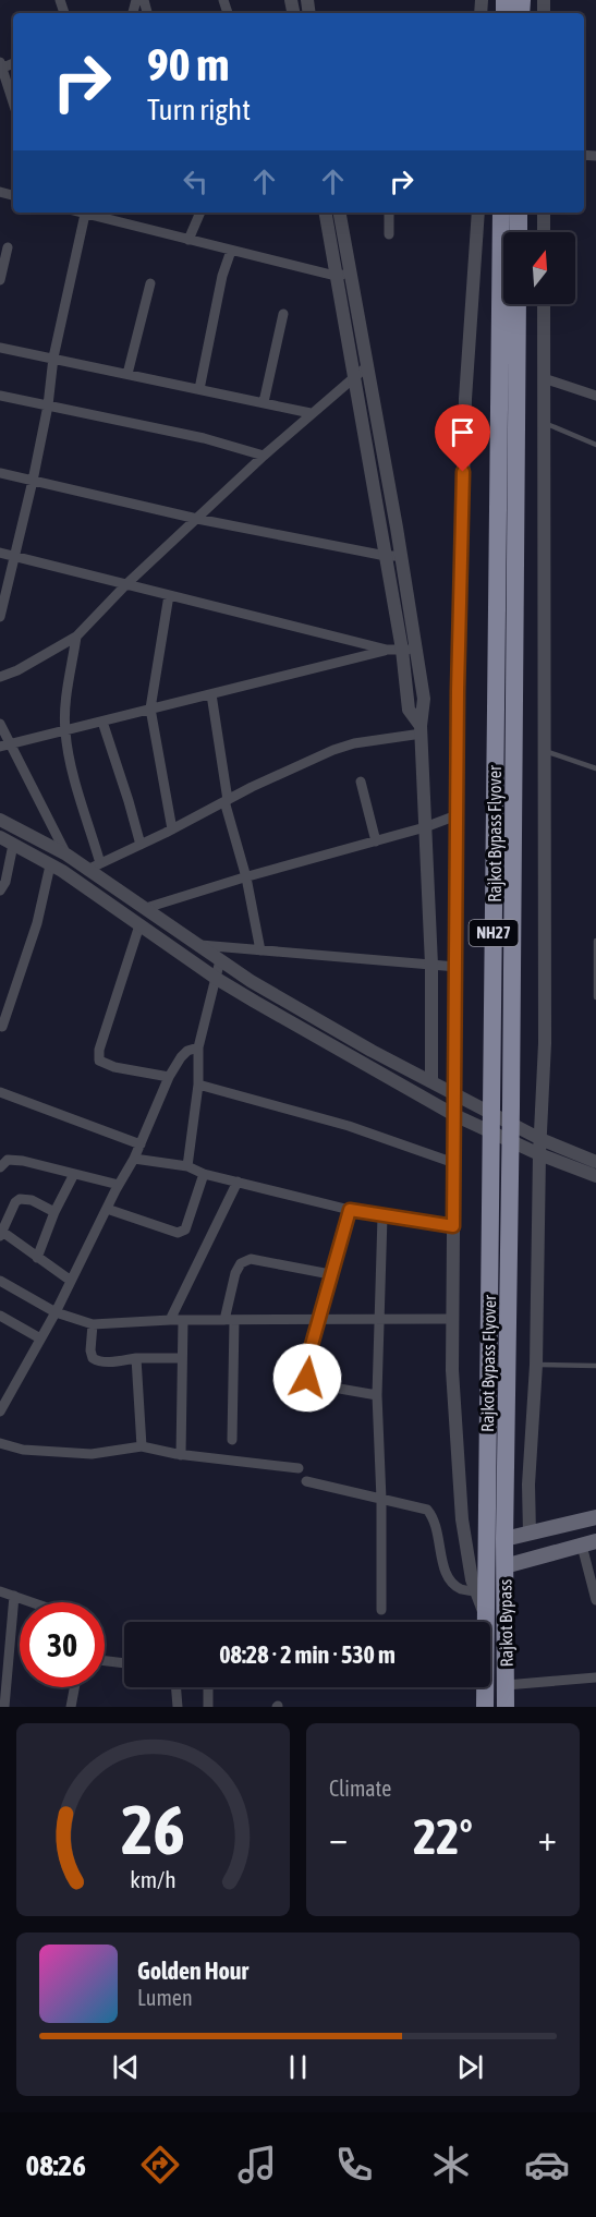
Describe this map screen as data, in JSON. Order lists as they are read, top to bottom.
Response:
{
  "streets": {
    "highway": ["Rajkot Bypass Flyover", "NH27", "Rajkot Bypass"]
  },
  "crossings": [
    ["Rajkot Bypass Flyover", "Rajkot Bypass"]
  ],
  "north": "top",
  "page": {
    "turn": ["90 m", "Turn right"],
    "limit": "30",
    "trip": "08:28 · 2 min · 530 m",
    "tile": "Climate",
    "heat": ["−", "22°", "+"],
    "song": ["Golden Hour", "Lumen"],
    "tabs": "08:26",
    "gauge": ["26", "km/h"]
  }
}
